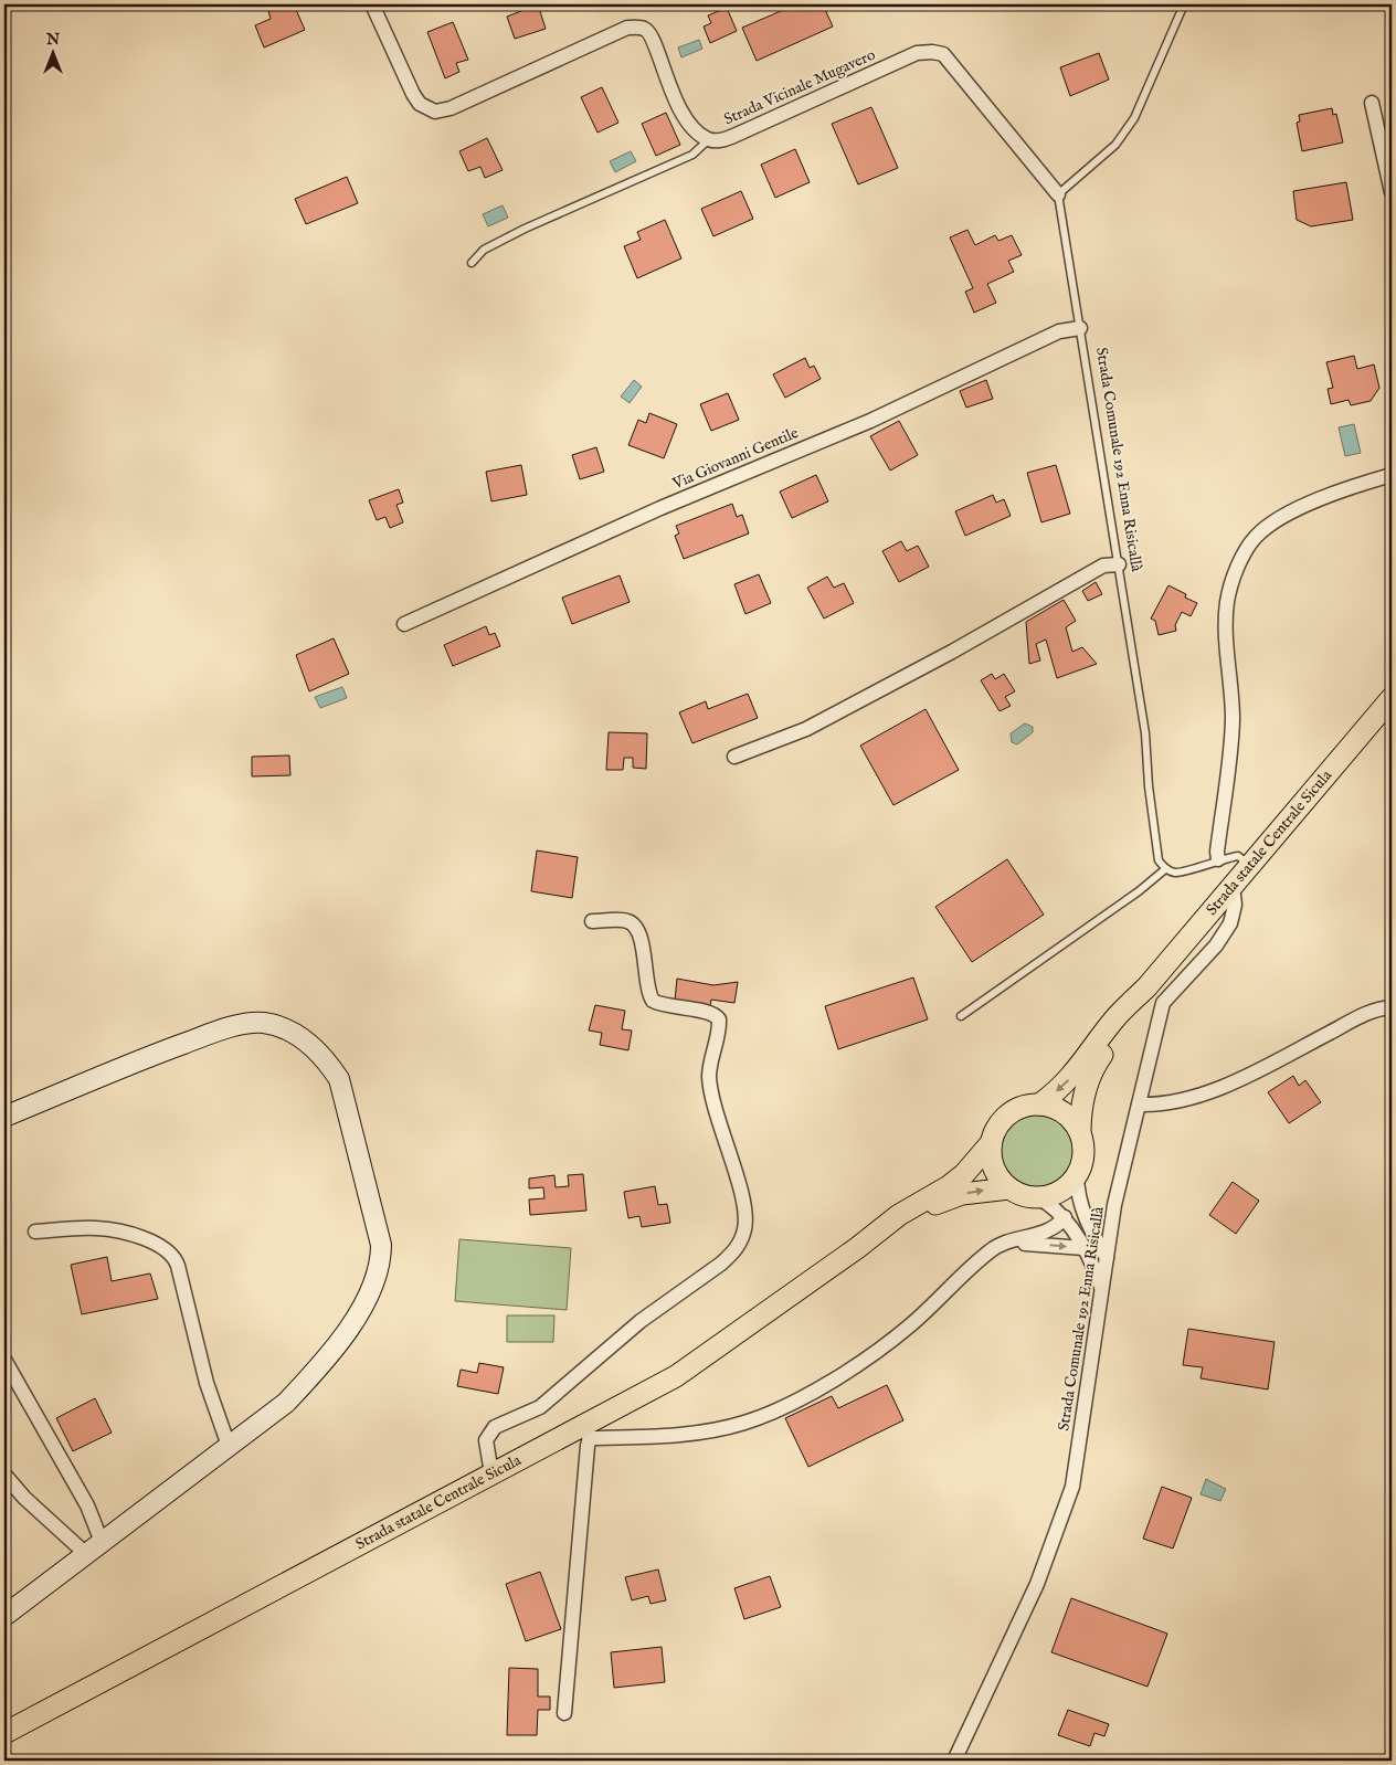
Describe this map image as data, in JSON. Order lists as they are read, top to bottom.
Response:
{
  "streets": {
    "main road": ["Strada statale Centrale Sicula"],
    "street": ["Strada Vicinale Mugavero", "Via Giovanni Gentile", "Strada Comunale 192 Enna Risicallà"]
  },
  "crossings": [
    ["Strada Vicinale Mugavero", "Strada Comunale 192 Enna Risicallà"],
    ["Via Giovanni Gentile", "Strada Comunale 192 Enna Risicallà"],
    ["Strada Comunale 192 Enna Risicallà", "Strada statale Centrale Sicula"]
  ],
  "north": "top"
}
